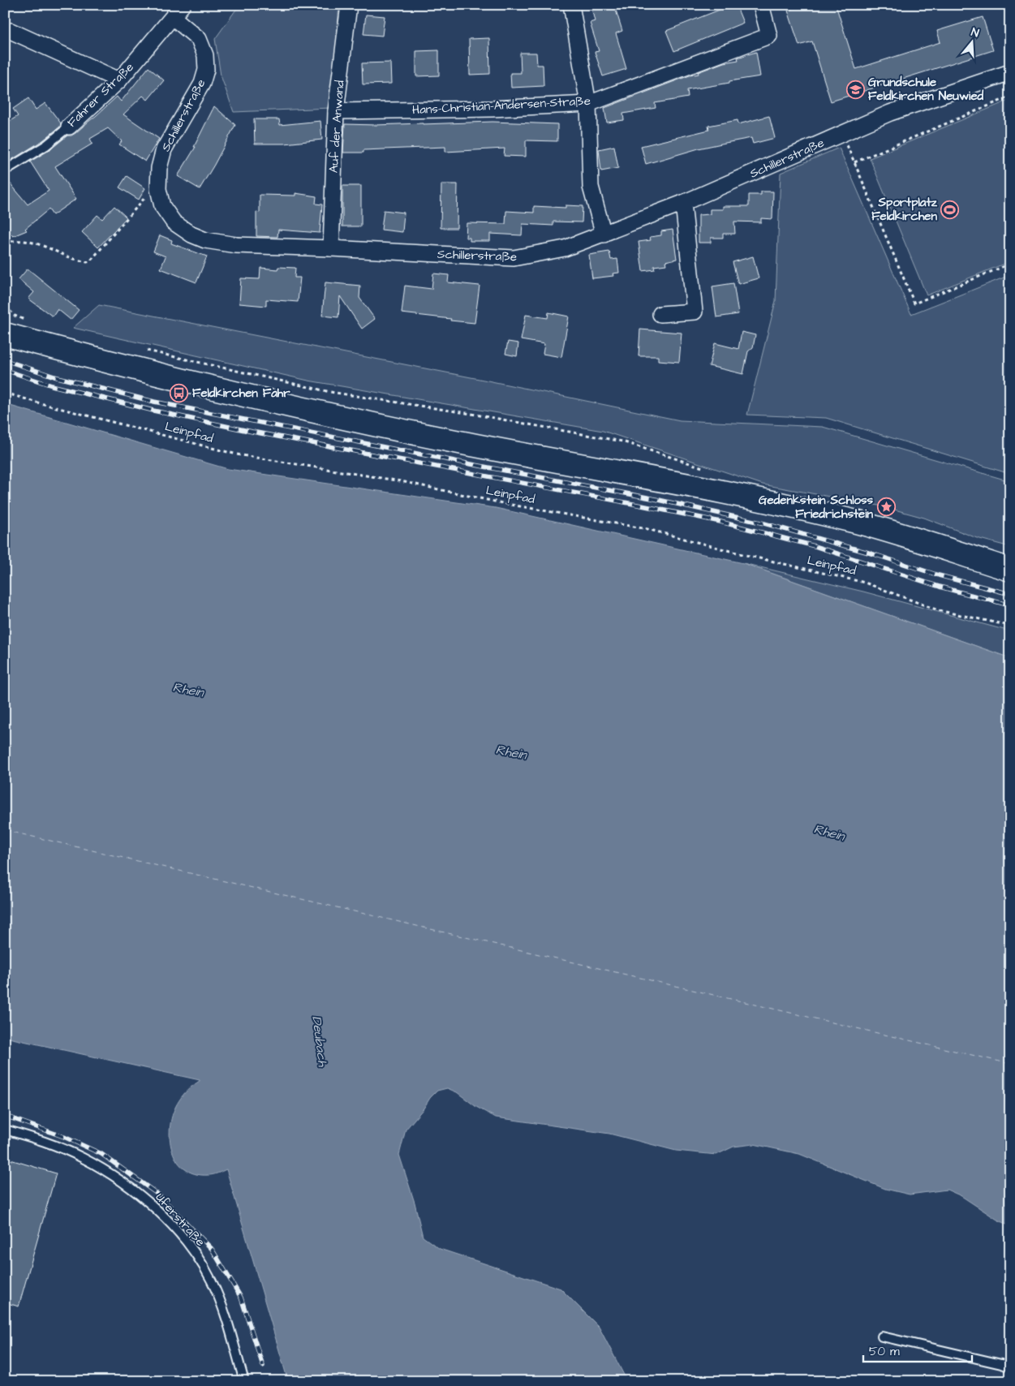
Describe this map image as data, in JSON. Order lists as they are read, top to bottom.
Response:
{
  "streets": {
    "street": [
      "Fahrer Straße",
      "Hans-Christian-Andersen-Straße",
      "Schillerstraße",
      "Auf der Anwand"
    ],
    "lane": ["Uferstraße"],
    "path": ["Leinpfad"]
  },
  "crossings": [
    ["Fahrer Straße", "Schillerstraße"],
    ["Hans-Christian-Andersen-Straße", "Auf der Anwand"],
    ["Schillerstraße", "Auf der Anwand"]
  ],
  "water": ["Rhein", "Deubach"],
  "places": {
    "school or university": ["Grundschule Feldkirchen Neuwied"],
    "sports": ["Sportplatz Feldkirchen"],
    "bus stop": ["Feldkirchen Fahr"],
    "place": ["Gedenkstein Schloss Friedrichstein"]
  },
  "scale_bar": "50 m",
  "north": "top"
}
